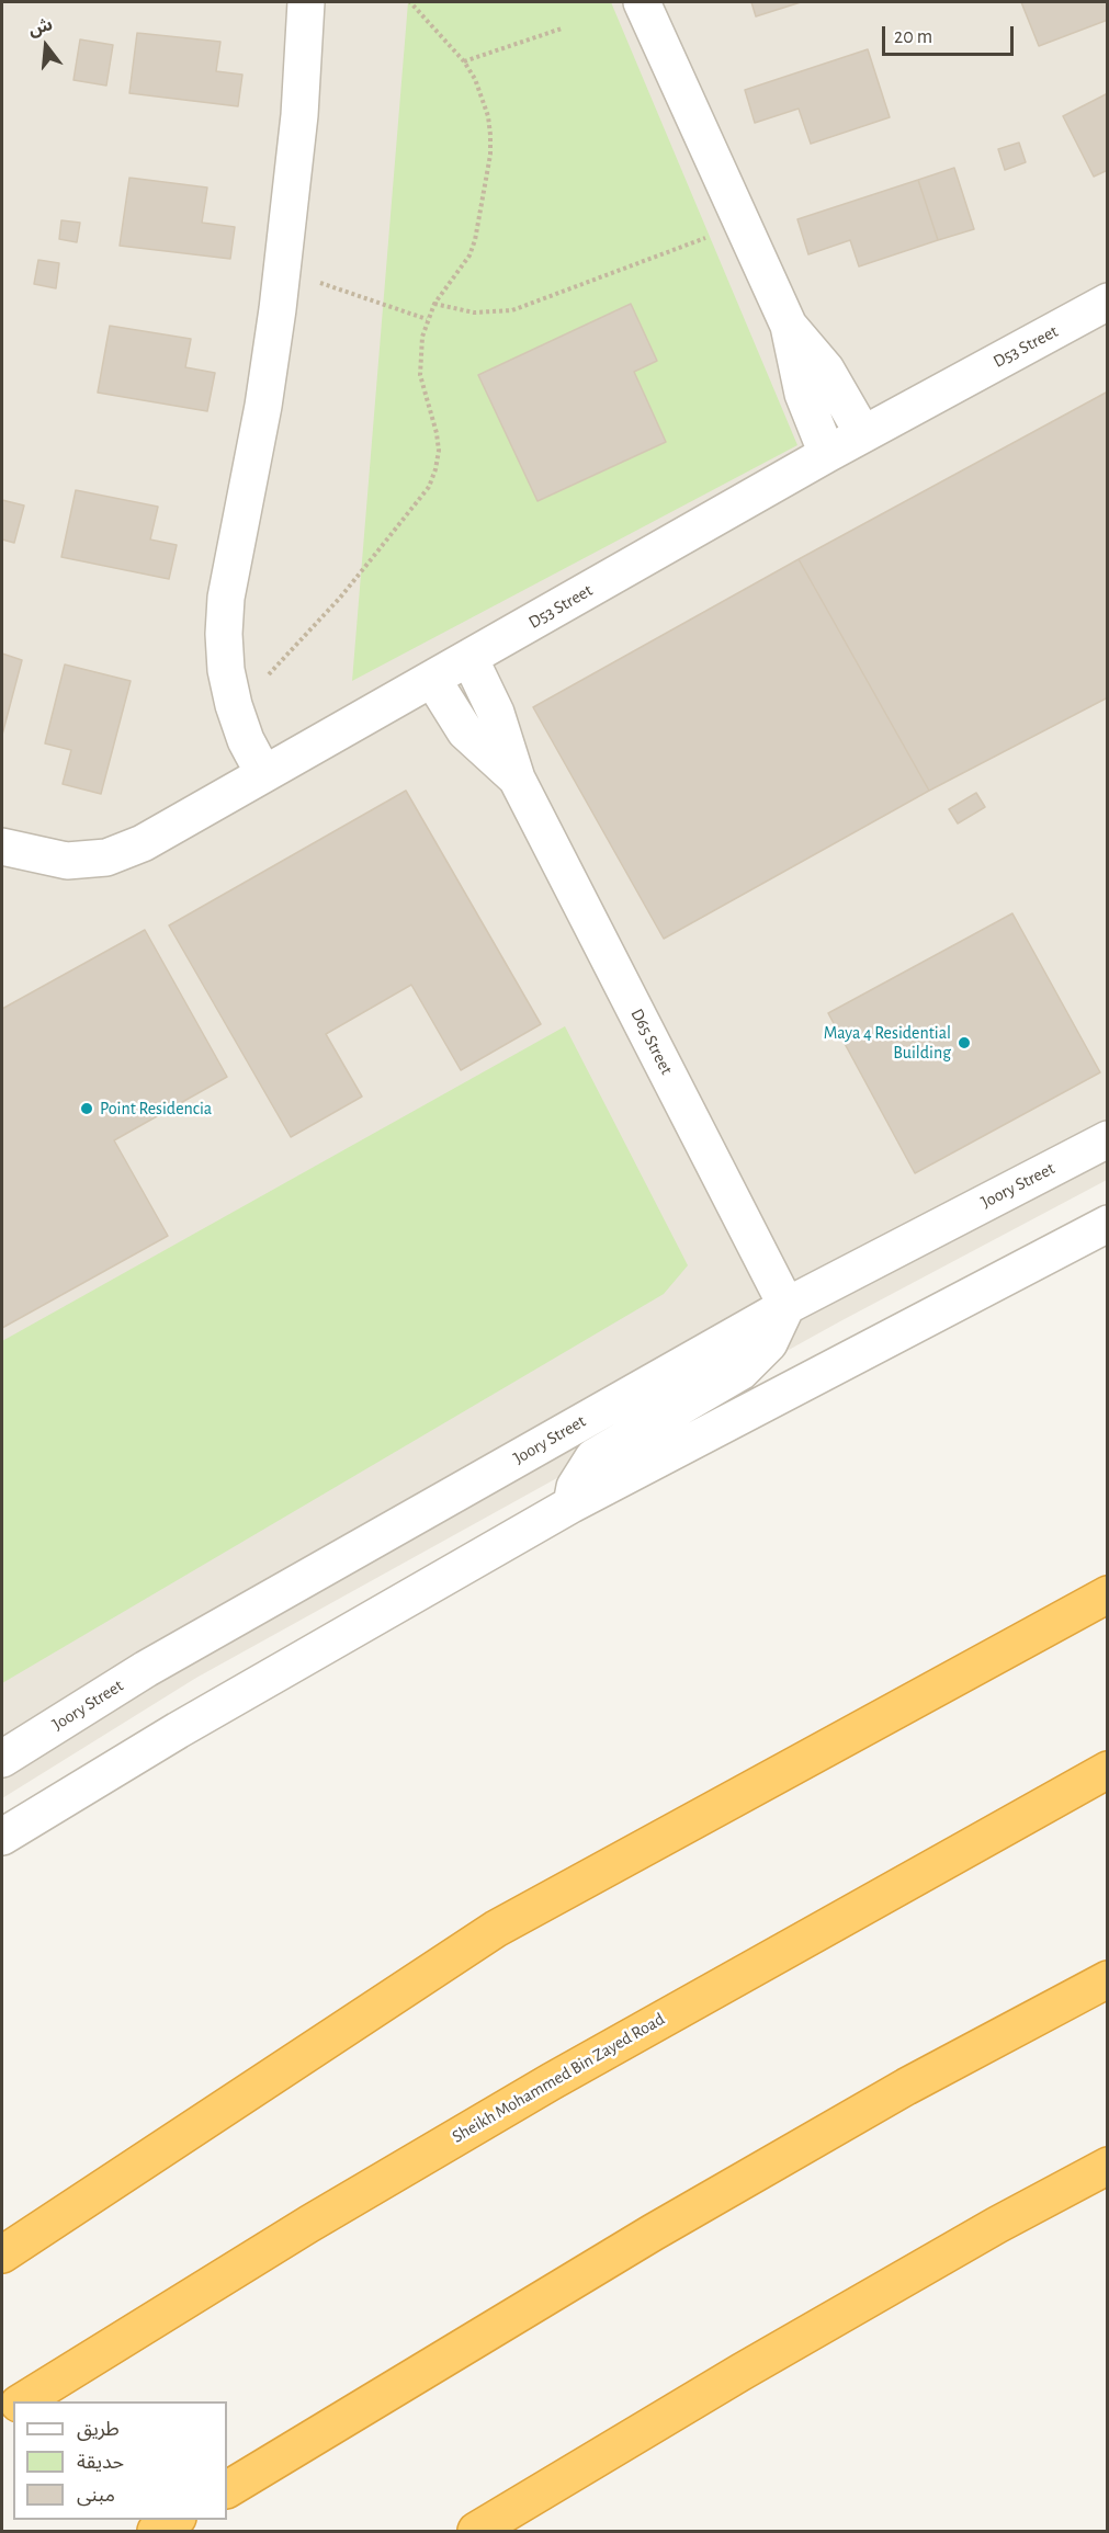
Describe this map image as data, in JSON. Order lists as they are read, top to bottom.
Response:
{
  "streets": {
    "highway": ["Sheikh Mohammed Bin Zayed Road"],
    "street": ["D53 Street", "D65 Street", "Joory Street"]
  },
  "crossings": [
    ["D53 Street", "D65 Street"],
    ["D65 Street", "Joory Street"]
  ],
  "places": ["Maya 4 Residential Building", "Point Residencia"],
  "legend": ["طريق", "حديقة", "مبنى"],
  "scale_bar": "20 m",
  "north": "top"
}
